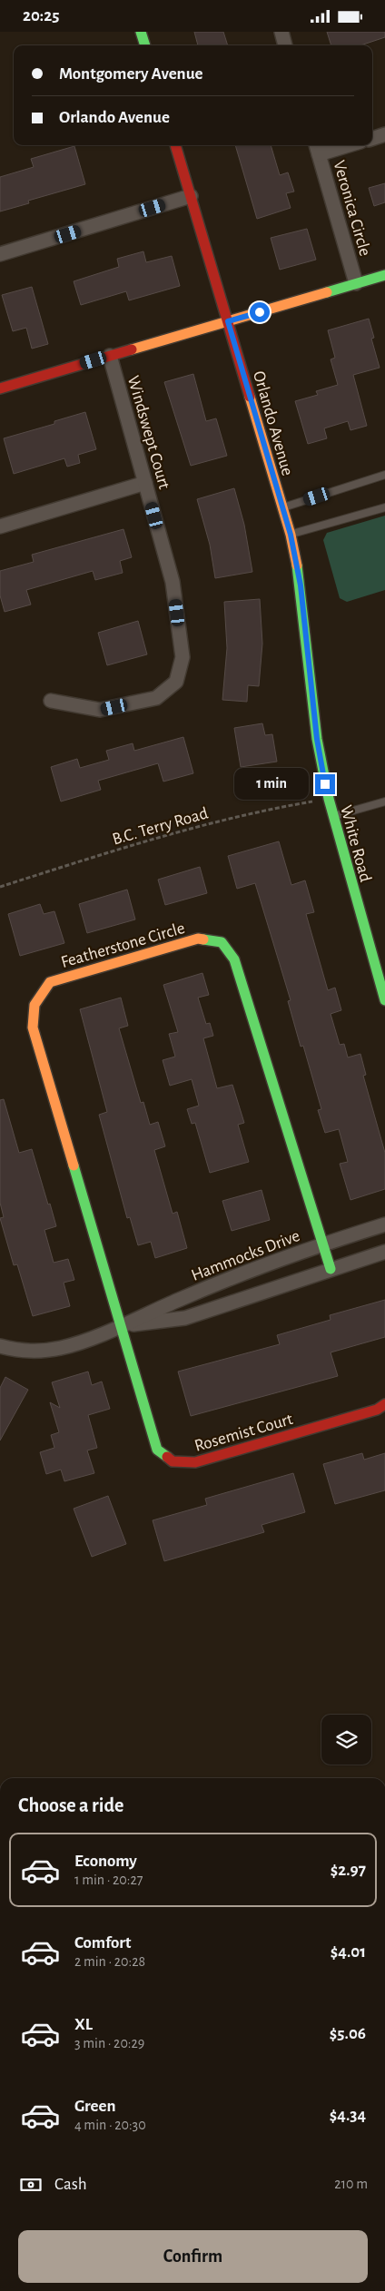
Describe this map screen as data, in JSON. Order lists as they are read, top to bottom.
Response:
{
  "streets": {
    "street": [
      "Veronica Circle",
      "Orlando Avenue",
      "Windswept Court",
      "White Road",
      "Featherstone Circle",
      "Hammocks Drive",
      "Rosemist Court"
    ],
    "path": ["B.C. Terry Road"]
  },
  "crossings": [
    ["Orlando Avenue", "B.C. Terry Road"],
    ["Orlando Avenue", "White Road"],
    ["B.C. Terry Road", "White Road"],
    ["Featherstone Circle", "Hammocks Drive"],
    ["Featherstone Circle", "Rosemist Court"],
    ["Hammocks Drive", "Rosemist Court"]
  ],
  "page": {
    "status": "20:25",
    "banner": ["Montgomery Avenue", "Orlando Avenue"],
    "bubble": "1 min",
    "heading": "Choose a ride",
    "list": [
      {
        "name": "Economy",
        "note": "1 min · 20:27",
        "value": "$2.97"
      },
      {
        "name": "Comfort",
        "note": "2 min · 20:28",
        "value": "$4.01"
      },
      {
        "name": "XL",
        "note": "3 min · 20:29",
        "value": "$5.06"
      },
      {
        "name": "Green",
        "note": "4 min · 20:30",
        "value": "$4.34"
      }
    ],
    "pay": ["Cash", "210 m"],
    "buttons": "Confirm"
  }
}
